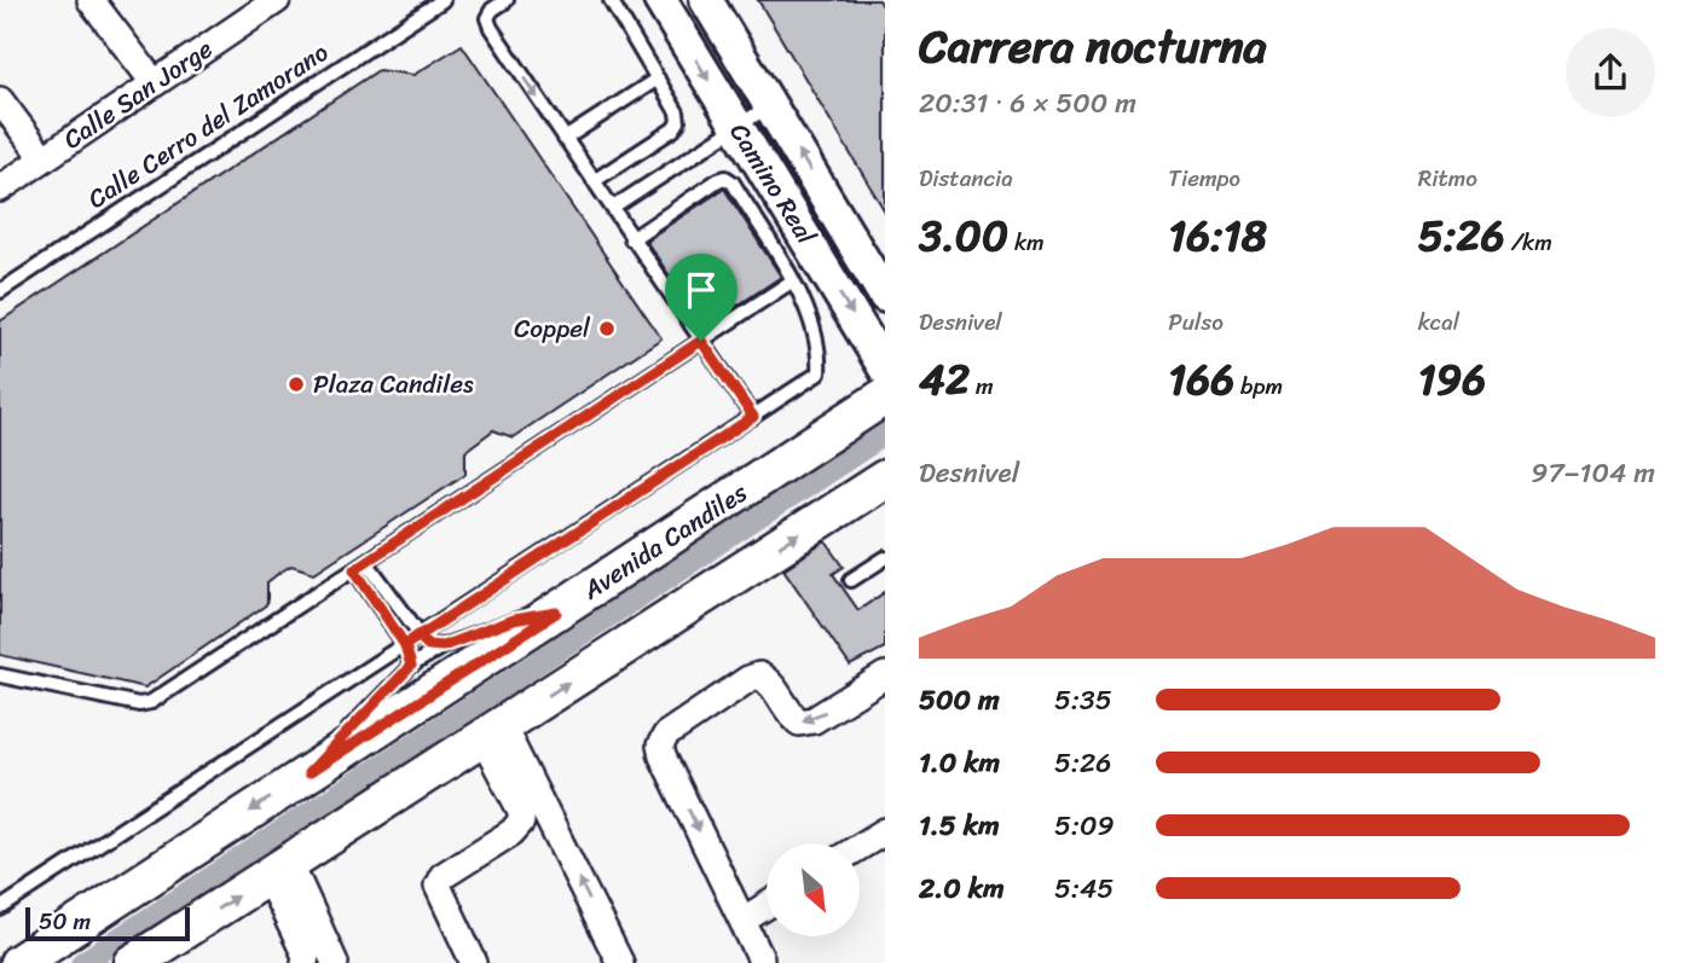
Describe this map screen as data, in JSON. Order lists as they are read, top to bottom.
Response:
{
  "streets": {
    "main road": ["Avenida Candiles"],
    "street": ["Calle San Jorge", "Camino Real"],
    "lane": ["Calle Cerro del Zamorano"]
  },
  "places": ["Coppel", "Plaza Candiles"],
  "scale_bar": "50 m",
  "north": "bottom right",
  "page": {
    "heading": ["Carrera nocturna", "20:31 · 6 × 500 m"],
    "stats": [
      ["Distancia", "3.00 km"],
      ["Tiempo", "16:18"],
      ["Ritmo", "5:26 /km"],
      ["Desnivel", "42 m"],
      ["Pulso", "166 bpm"],
      ["kcal", "196"]
    ],
    "chart": ["Desnivel", "97–104 m"],
    "list": [
      {
        "name": "500 m",
        "note": "5:35"
      },
      {
        "name": "1.0 km",
        "note": "5:26"
      },
      {
        "name": "1.5 km",
        "note": "5:09"
      },
      {
        "name": "2.0 km",
        "note": "5:45"
      }
    ],
    "scale": "50 m"
  }
}
